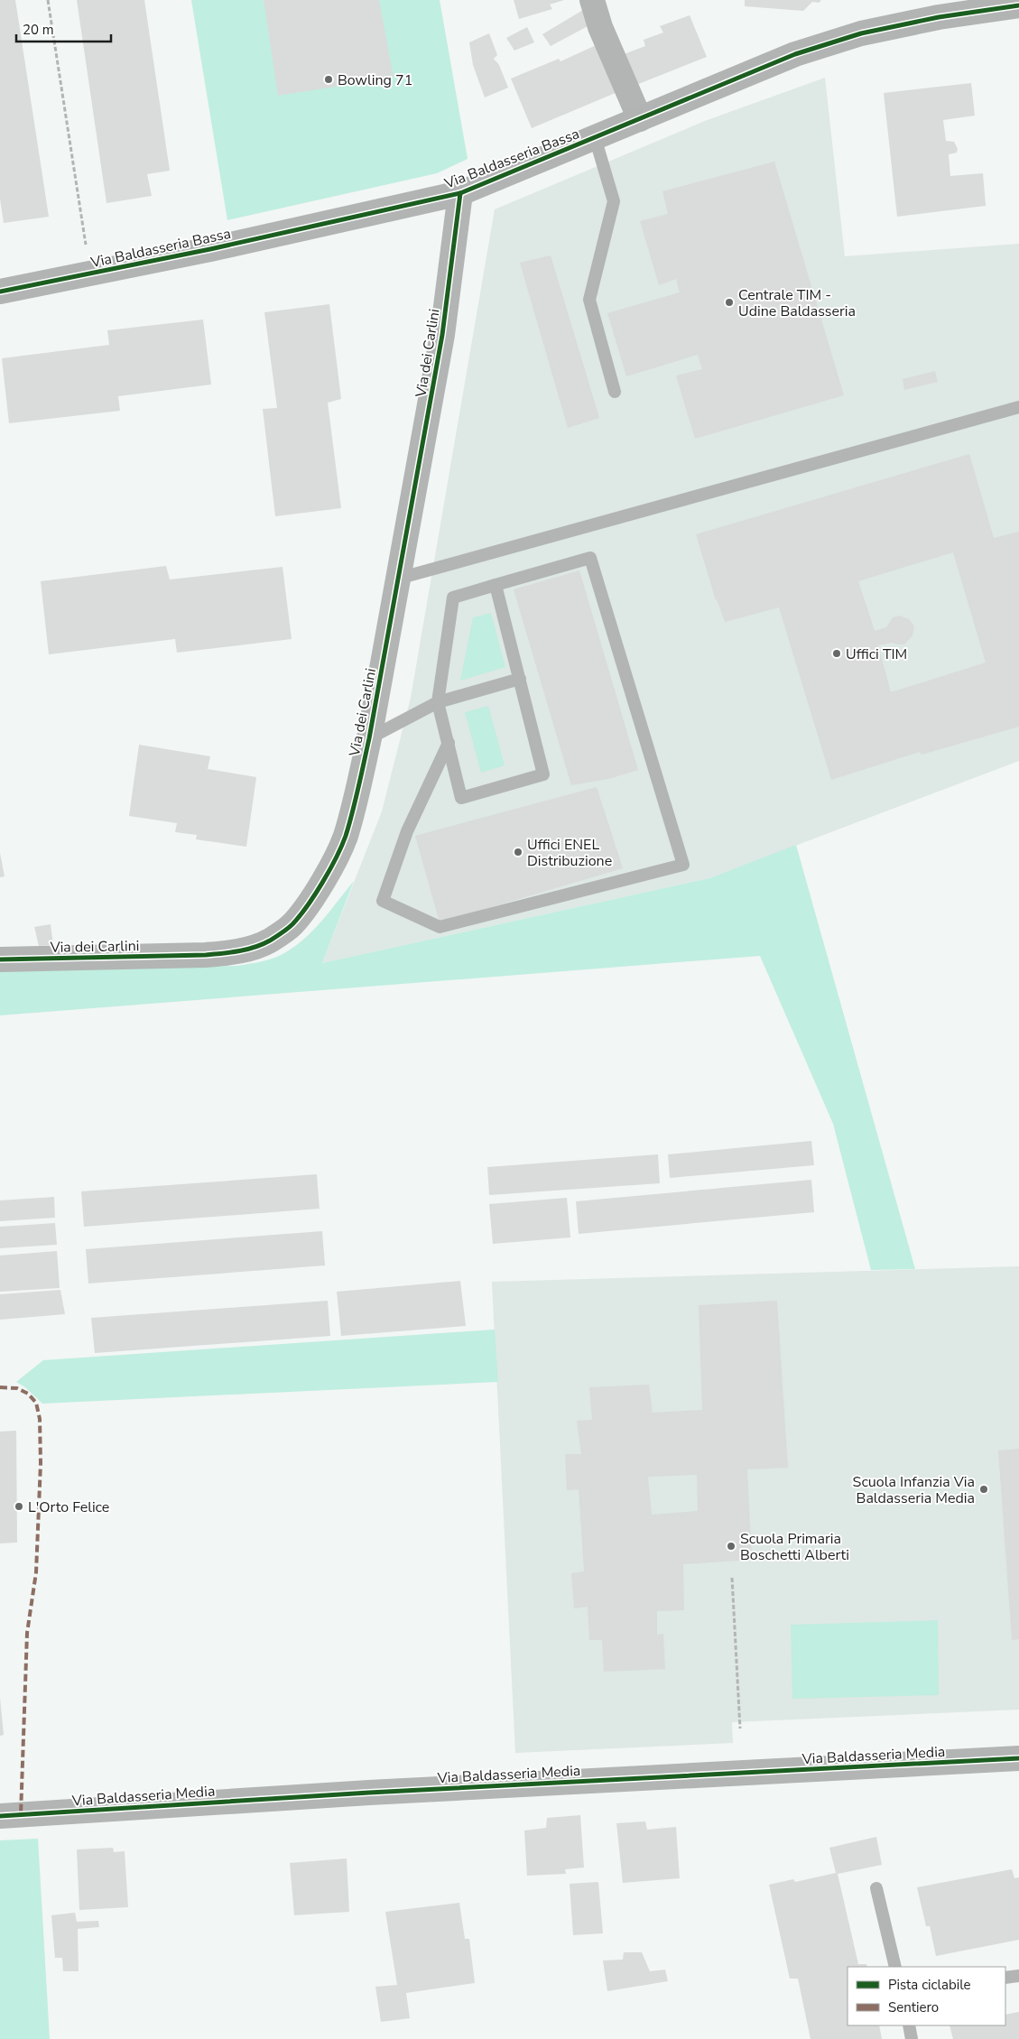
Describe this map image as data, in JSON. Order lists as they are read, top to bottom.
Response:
{
  "streets": {
    "street": ["Via Baldasseria Bassa", "Via dei Carlini", "Via Baldasseria Media"]
  },
  "crossings": [
    ["Via Baldasseria Bassa", "Via dei Carlini"]
  ],
  "places": [
    "Bowling 71",
    "Centrale TIM - Udine Baldasseria",
    "Uffici TIM",
    "Uffici ENEL Distribuzione",
    "Scuola Infanzia Via Baldasseria Media",
    "L'Orto Felice",
    "Scuola Primaria Boschetti Alberti"
  ],
  "legend": ["Pista ciclabile", "Sentiero"],
  "scale_bar": "20 m"
}
